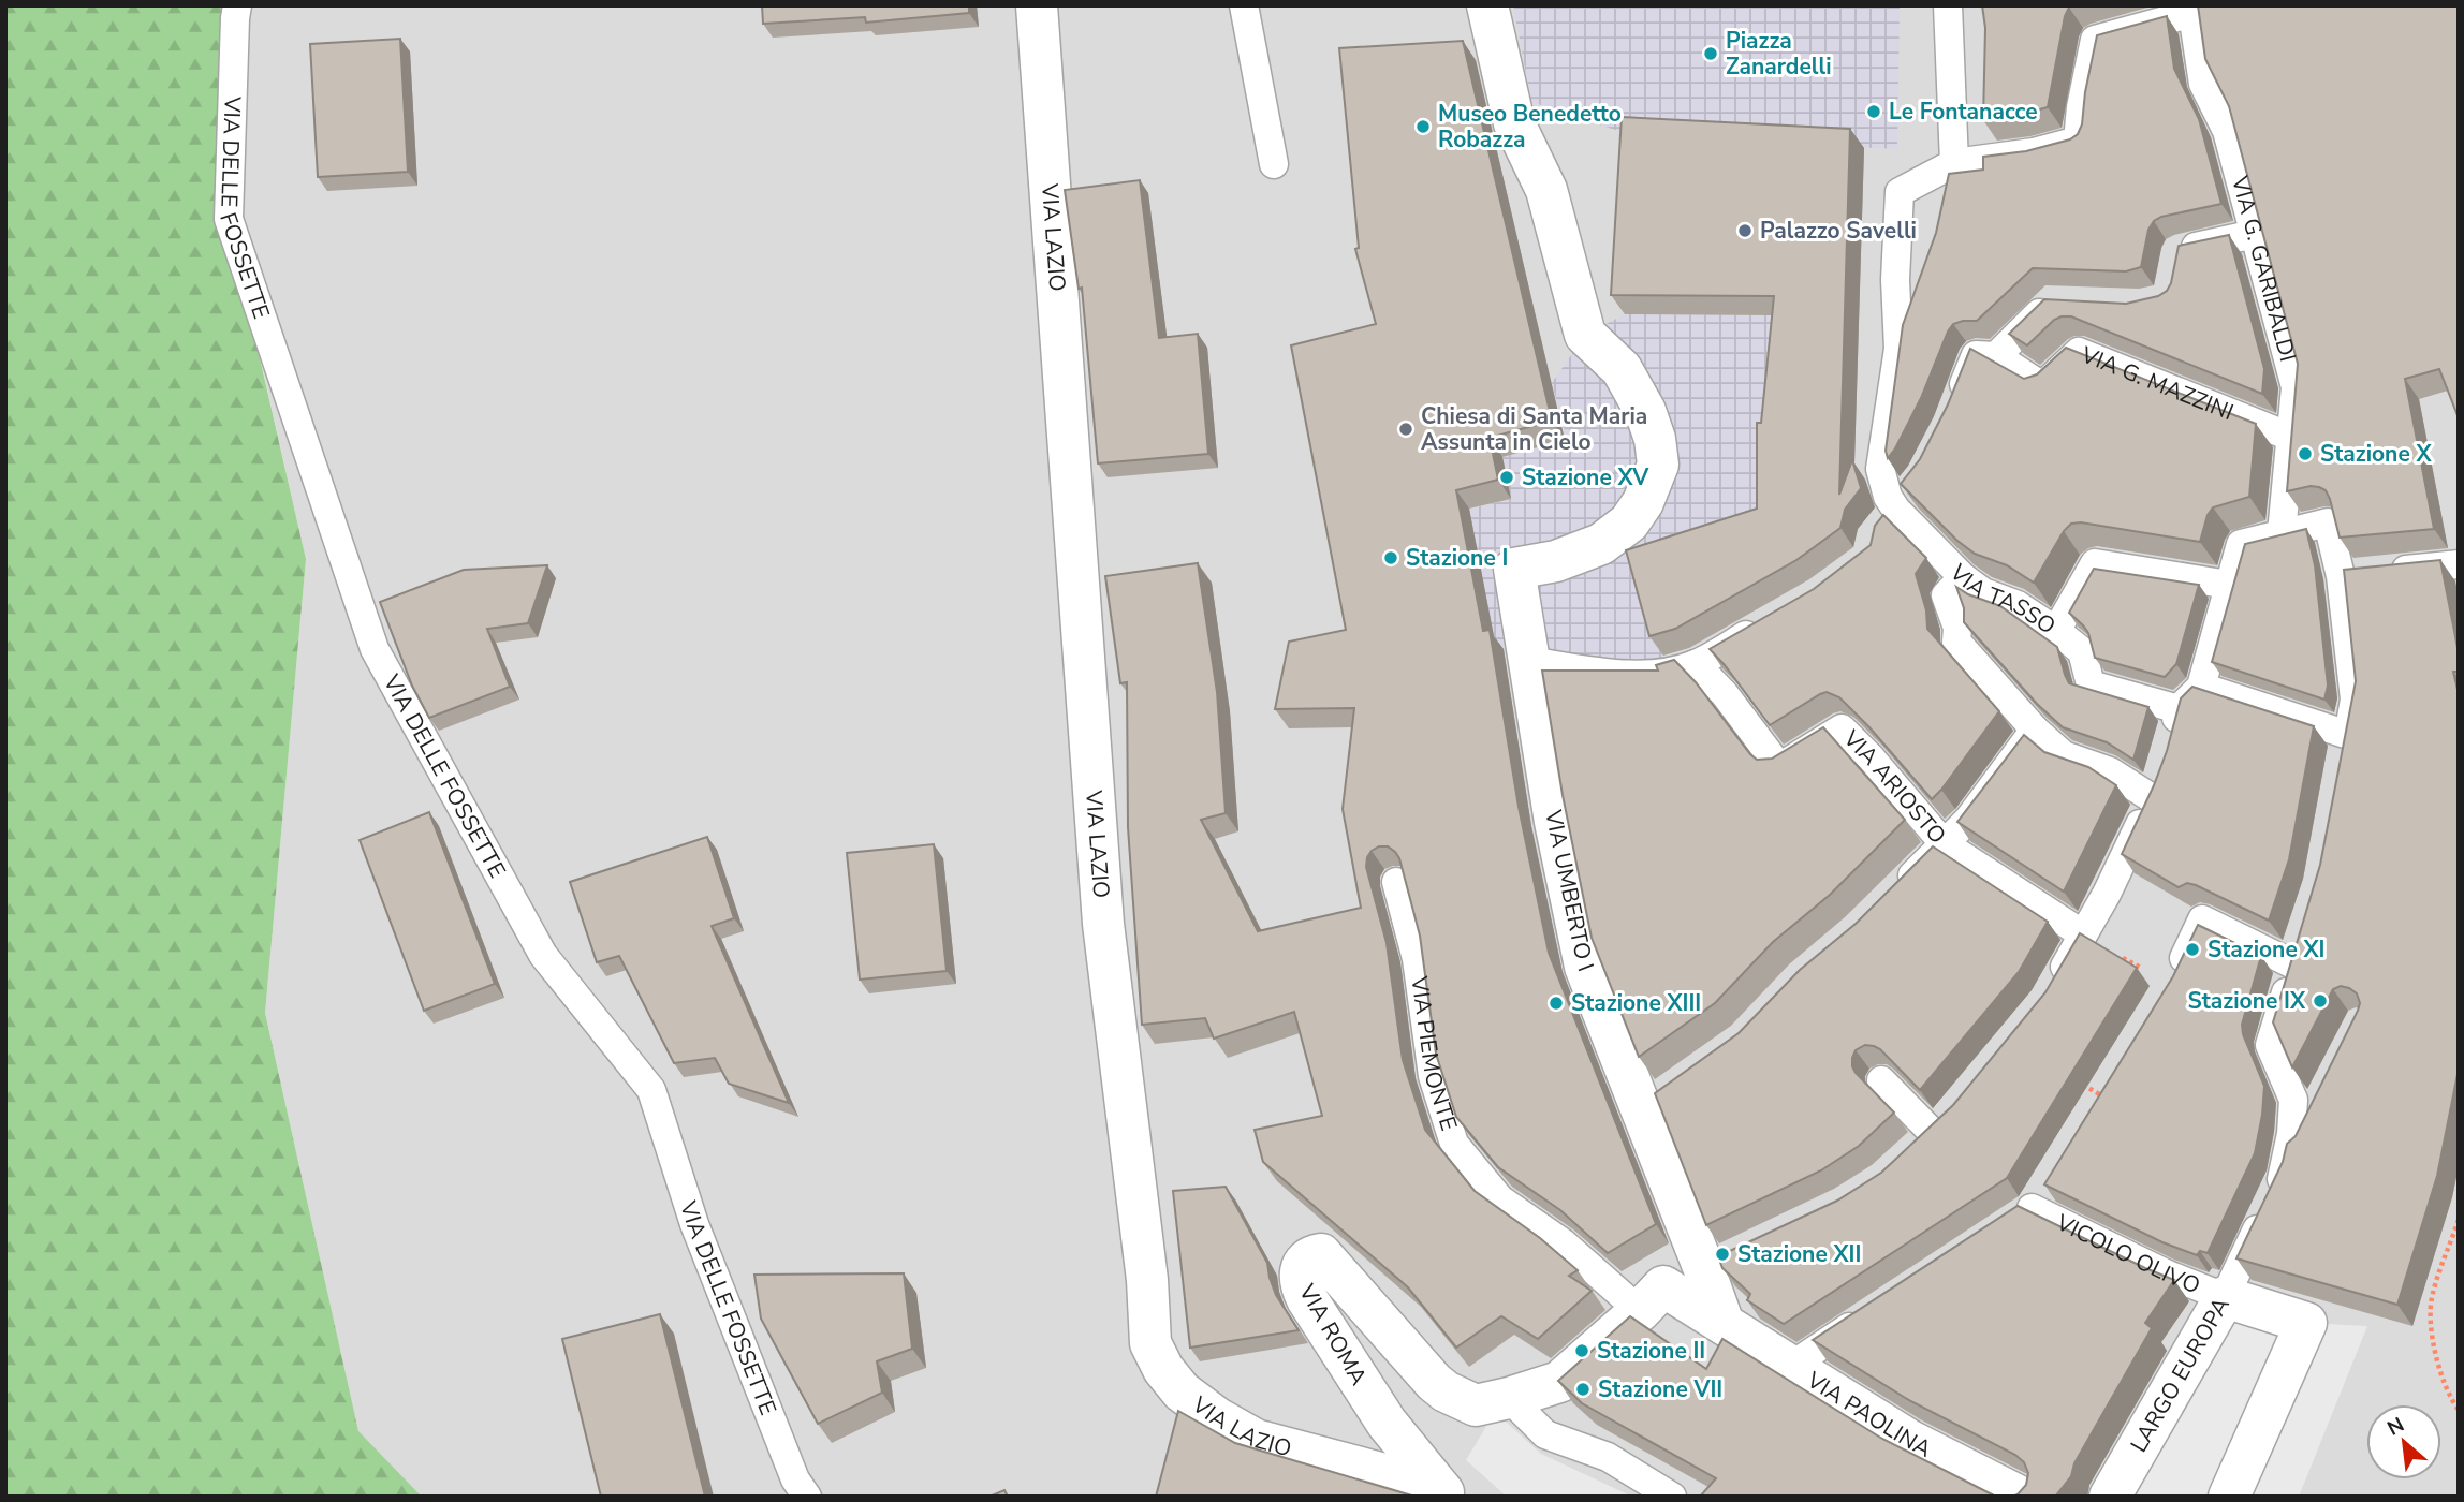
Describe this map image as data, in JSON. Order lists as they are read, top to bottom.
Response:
{
  "streets": {
    "street": [
      "VIA LAZIO",
      "VIA UMBERTO I",
      "VIA ROMA",
      "LARGO EUROPA",
      "VIA PAOLINA"
    ],
    "lane": [
      "VIA DELLE FOSSETTE",
      "VIA G. GARIBALDI",
      "VIA G. MAZZINI",
      "VIA TASSO",
      "VIA ARIOSTO",
      "VIA PIEMONTE",
      "VICOLO OLIVO"
    ]
  },
  "crossings": [
    ["VIA LAZIO", "VIA ROMA"],
    ["VIA G. GARIBALDI", "VIA G. MAZZINI"],
    ["VIA UMBERTO I", "VIA PAOLINA"],
    ["VIA PIEMONTE", "VIA PAOLINA"],
    ["VICOLO OLIVO", "LARGO EUROPA"]
  ],
  "places": [
    "Piazza Zanardelli",
    "Le Fontanacce",
    "Museo Benedetto Robazza",
    "Palazzo Savelli",
    "Chiesa di Santa Maria Assunta in Cielo",
    "Stazione X",
    "Stazione XV",
    "Stazione I",
    "Stazione XI",
    "Stazione IX",
    "Stazione XIII",
    "Stazione XII",
    "Stazione II",
    "Stazione VII"
  ],
  "north": "top left"
}
